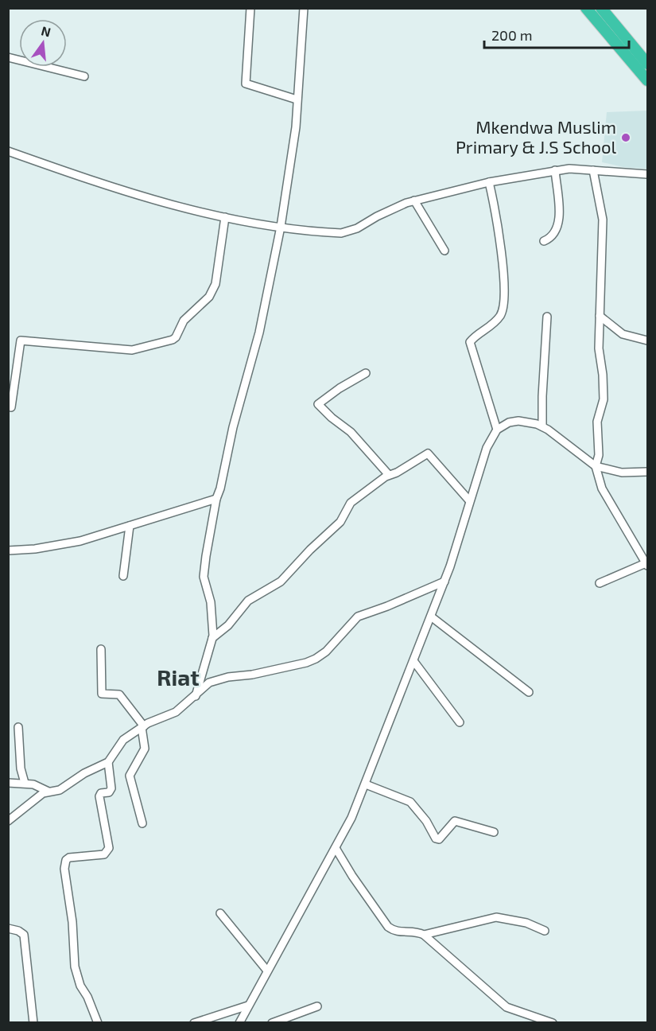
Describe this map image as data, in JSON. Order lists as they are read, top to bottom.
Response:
{
  "districts": ["Riat"],
  "places": ["Mkendwa Muslim Primary & J.S School"],
  "scale_bar": "200 m",
  "north": "top"
}
